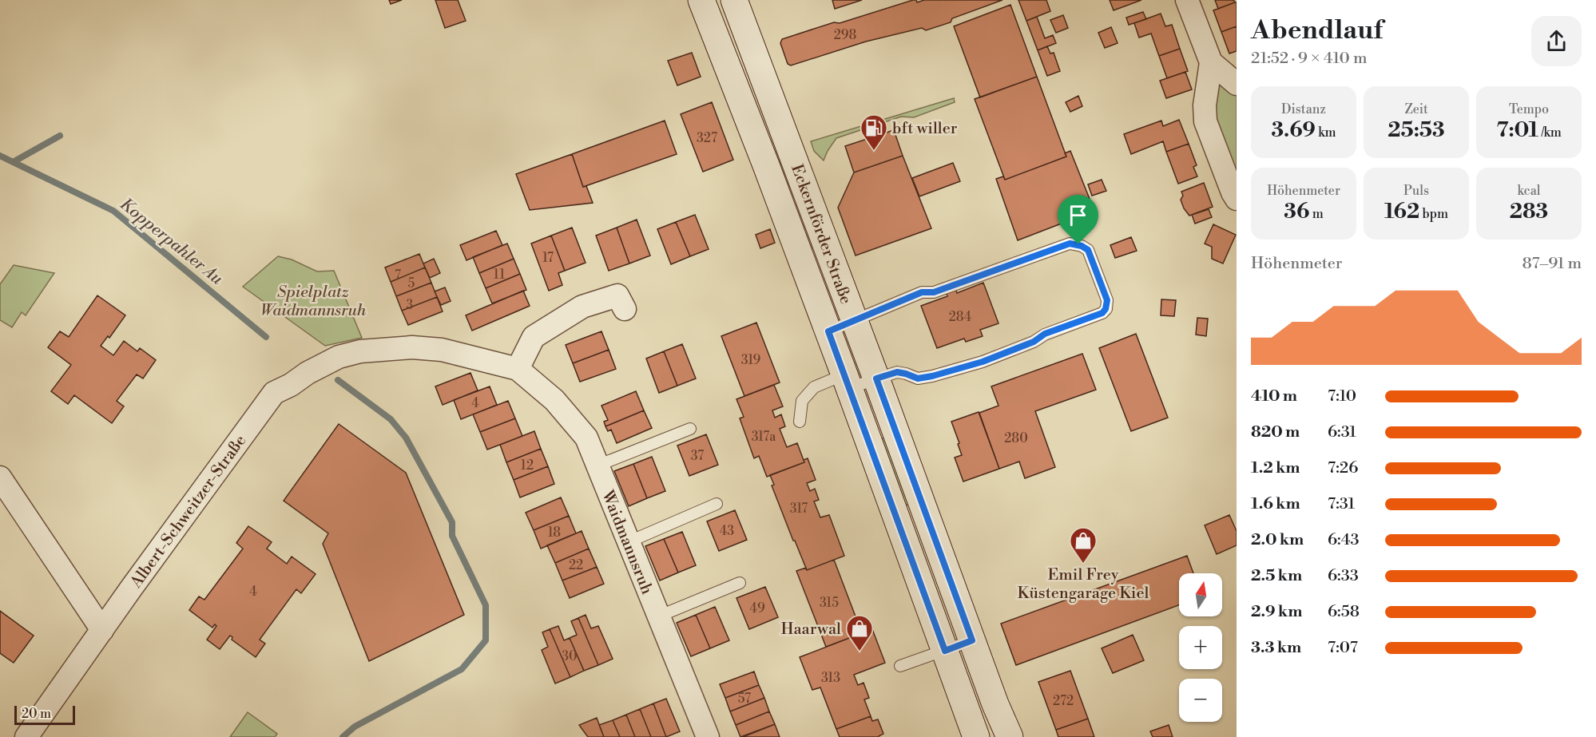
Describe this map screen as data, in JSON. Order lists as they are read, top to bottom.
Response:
{
  "streets": {
    "main road": ["Eckernförder Straße"],
    "street": ["Albert-Schweitzer-Straße", "Waidmannsruh"]
  },
  "crossings": [
    ["Albert-Schweitzer-Straße", "Waidmannsruh"]
  ],
  "water": ["Kopperpahler Au"],
  "parks": ["Spielplatz Waidmannsruh"],
  "places": {
    "fuel station": ["bft willer"],
    "shop": ["Emil Frey Küstengarage Kiel", "Haarwal"]
  },
  "house_numbers": [
    "298",
    "327",
    "17",
    "11",
    "7",
    "5",
    "3",
    "284",
    "319",
    "4",
    "317a",
    "280",
    "37",
    "12",
    "317",
    "43",
    "18",
    "22",
    "4",
    "315",
    "49",
    "30",
    "313",
    "57",
    "272"
  ],
  "scale_bar": "20 m",
  "north": "top",
  "page": {
    "heading": ["Abendlauf", "21:52 · 9 × 410 m"],
    "stats": [
      ["Distanz", "3.69 km"],
      ["Zeit", "25:53"],
      ["Tempo", "7:01 /km"],
      ["Höhenmeter", "36 m"],
      ["Puls", "162 bpm"],
      ["kcal", "283"]
    ],
    "chart": ["Höhenmeter", "87–91 m"],
    "list": [
      {
        "name": "410 m",
        "note": "7:10"
      },
      {
        "name": "820 m",
        "note": "6:31"
      },
      {
        "name": "1.2 km",
        "note": "7:26"
      },
      {
        "name": "1.6 km",
        "note": "7:31"
      },
      {
        "name": "2.0 km",
        "note": "6:43"
      },
      {
        "name": "2.5 km",
        "note": "6:33"
      },
      {
        "name": "2.9 km",
        "note": "6:58"
      },
      {
        "name": "3.3 km",
        "note": "7:07"
      }
    ],
    "map_buttons": ["+", "−"],
    "scale": "20 m"
  }
}
